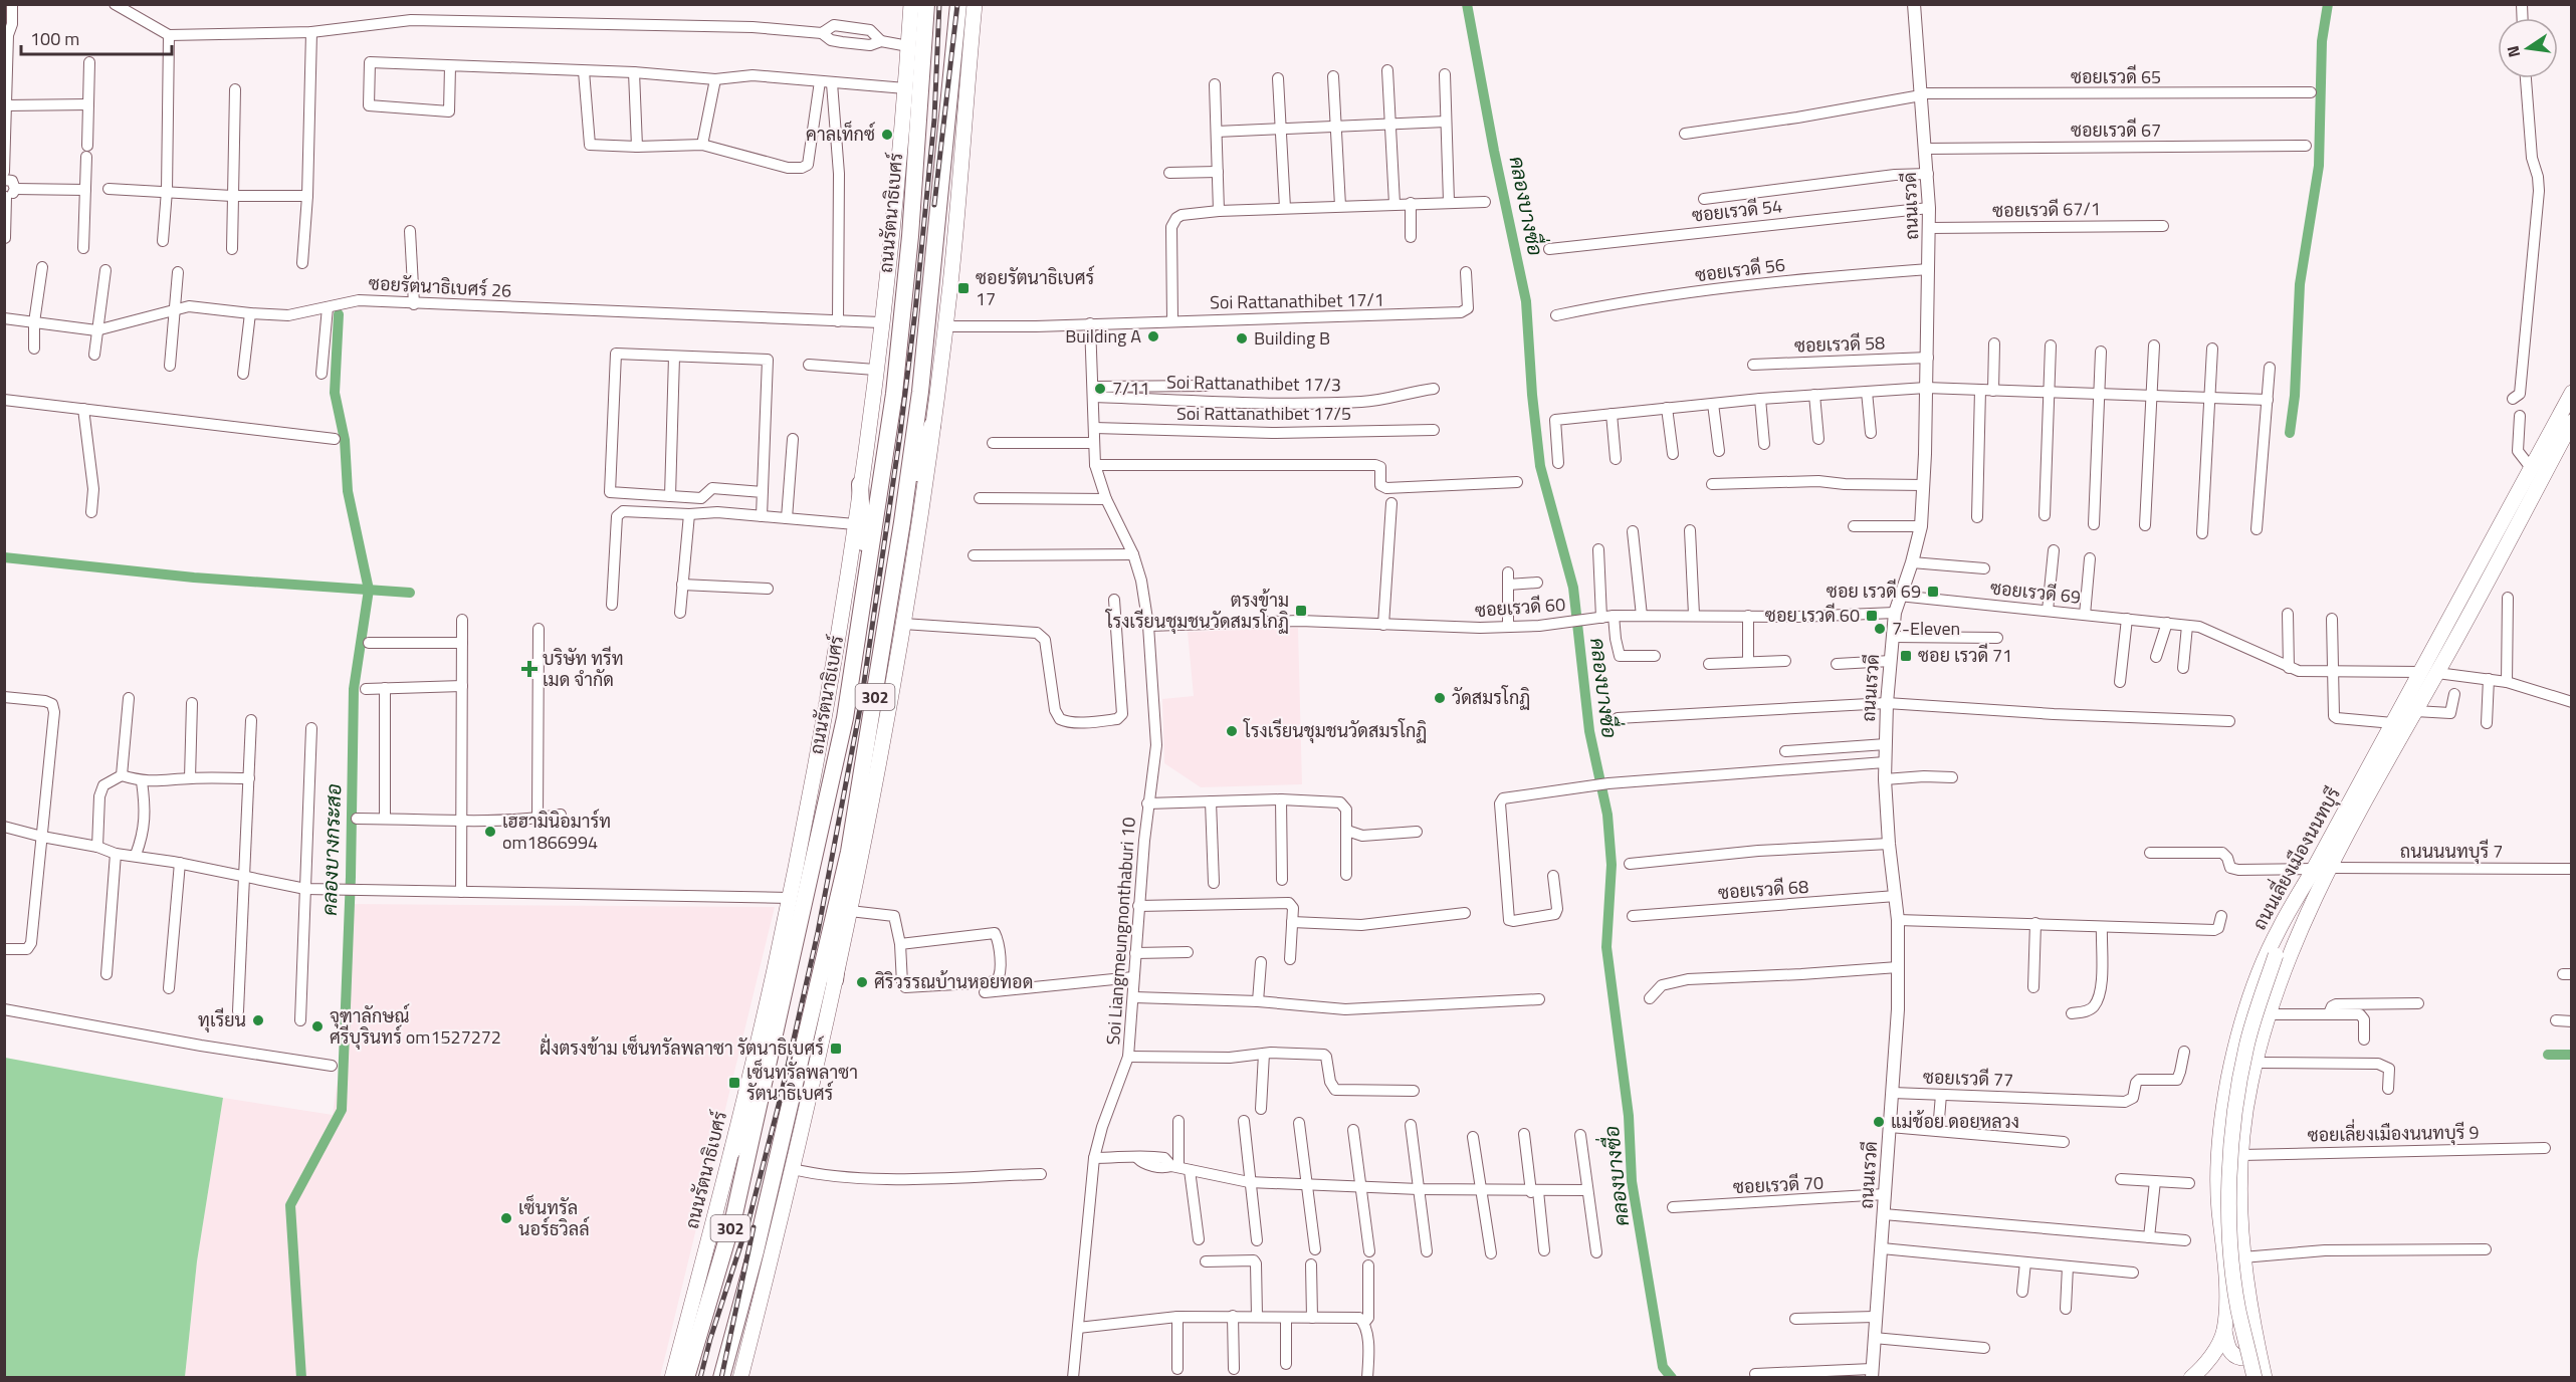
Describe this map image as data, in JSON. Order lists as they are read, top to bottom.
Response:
{
  "streets": {
    "main road": ["ถนนรัตนาธิเบศร์", "302", "ถนนเลี่ยงเมืองนนทบุรี"],
    "street": [
      "ซอยเรวดี 65",
      "ซอยเรวดี 67",
      "ถนนเรวดี",
      "ซอยเรวดี 67/1",
      "ซอยเรวดี 54",
      "ซอยเรวดี 56",
      "ซอยรัตนาธิเบศร์ 26",
      "Soi Rattanathibet 17/1",
      "ซอยเรวดี 58",
      "Soi Rattanathibet 17/3",
      "Soi Rattanathibet 17/5",
      "ซอยเรวดี 69",
      "ซอยเรวดี 60",
      "ถนนนนทบุรี 7",
      "ซอยเรวดี 68",
      "Soi Liangmeungnonthaburi 10",
      "ซอยเรวดี 77",
      "ซอยเลี่ยงเมืองนนทบุรี 9",
      "ซอยเรวดี 70"
    ]
  },
  "crossings": [
    ["ซอยเรวดี 65", "ถนนเรวดี"],
    ["ซอยเรวดี 67", "ถนนเรวดี"],
    ["ถนนเรวดี", "ซอยเรวดี 67/1"],
    ["ถนนเรวดี", "ซอยเรวดี 54"],
    ["ถนนเรวดี", "ซอยเรวดี 56"],
    ["ถนนเรวดี", "ซอยเรวดี 58"],
    ["ถนนเรวดี", "ซอยเรวดี 69"],
    ["ถนนเรวดี", "ซอยเรวดี 60"],
    ["ถนนเรวดี", "ซอยเรวดี 68"],
    ["ถนนเรวดี", "ซอยเรวดี 77"],
    ["ถนนเรวดี", "ซอยเรวดี 70"],
    ["ถนนรัตนาธิเบศร์", "ซอยรัตนาธิเบศร์ 26"],
    ["Soi Rattanathibet 17/1", "Soi Liangmeungnonthaburi 10"],
    ["Soi Rattanathibet 17/3", "Soi Liangmeungnonthaburi 10"],
    ["Soi Rattanathibet 17/5", "Soi Liangmeungnonthaburi 10"],
    ["ซอยเรวดี 69", "ถนนเลี่ยงเมืองนนทบุรี"],
    ["ซอยเรวดี 60", "Soi Liangmeungnonthaburi 10"],
    ["ถนนนนทบุรี 7", "ถนนเลี่ยงเมืองนนทบุรี"],
    ["ถนนเลี่ยงเมืองนนทบุรี", "ซอยเลี่ยงเมืองนนทบุรี 9"]
  ],
  "water": ["คลองบางซื่อ", "คลองบางกระสอ"],
  "places": {
    "other": [
      "คาลเท็กซ์",
      "Building A",
      "Building B",
      "7/11",
      "7-Eleven",
      "วัดสมรโกฏิ",
      "โรงเรียนชุมชนวัดสมรโกฏิ",
      "เฮฮามินิอมาร์ท om1866994",
      "ศิริวรรณบ้านหอยทอด",
      "ทุเรียน",
      "จุฑาลักษณ์ ศรีบุรินทร์ om1527272",
      "แม่ช้อย ดอยหลวง",
      "เซ็นทรัล นอร์ธวิลล์"
    ],
    "transit": [
      "ซอยรัตนาธิเบศร์ 17",
      "ซอย เรวดี 69",
      "ตรงข้าม โรงเรียนชุมชนวัดสมรโกฏิ",
      "ซอย เรวดี 60",
      "ซอย เรวดี 71",
      "ฝั่งตรงข้าม เซ็นทรัลพลาซา รัตนาธิเบศร์",
      "เซ็นทรัลพลาซา รัตนาธิเบศร์"
    ],
    "health": ["บริษัท ทรีท เมด จำกัด"]
  },
  "scale_bar": "100 m",
  "north": "left"
}
